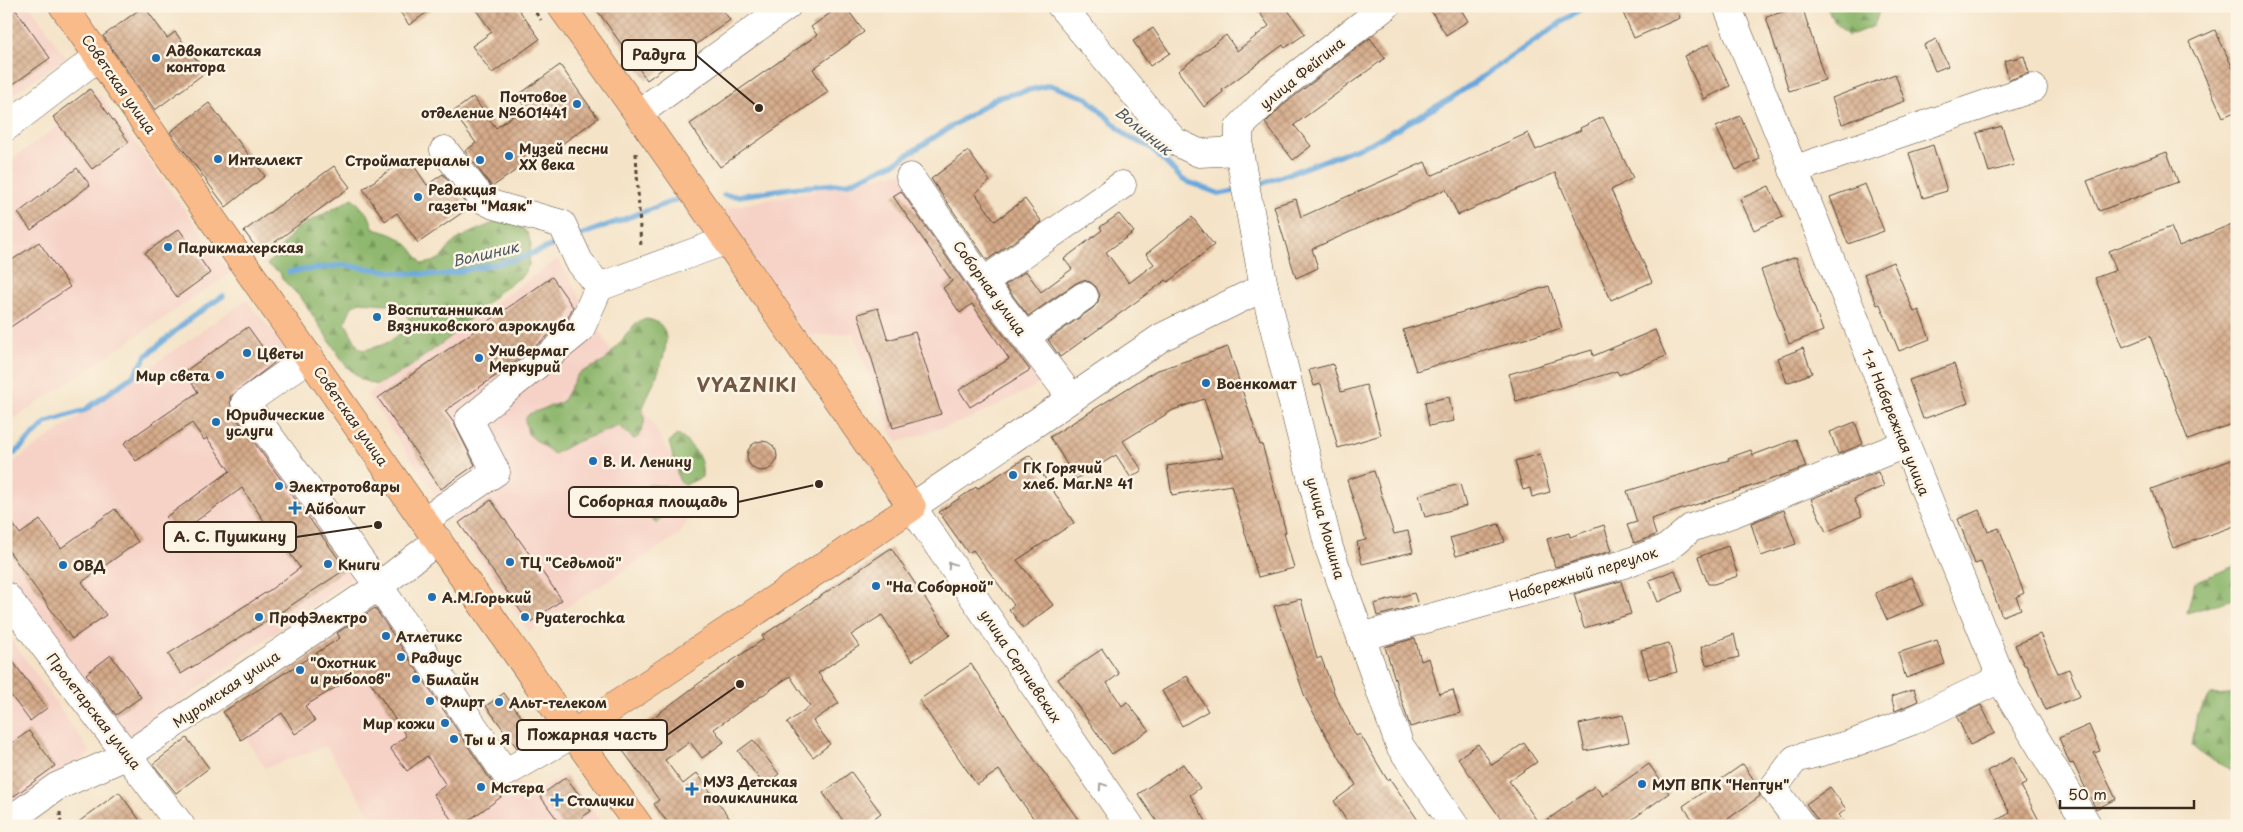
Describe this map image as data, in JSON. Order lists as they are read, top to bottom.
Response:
{
  "streets": {
    "main road": ["Советская улица"],
    "street": [
      "улица Фейгина",
      "Соборная улица",
      "1-я Набережная улица",
      "улица Мошина",
      "Набережный переулок",
      "улица Сергиевских",
      "Муромская улица",
      "Пролетарская улица"
    ]
  },
  "crossings": [
    ["улица Фейгина", "улица Мошина"],
    ["Советская улица", "Муромская улица"],
    ["1-я Набережная улица", "Набережный переулок"],
    ["улица Мошина", "Набережный переулок"],
    ["Муромская улица", "Пролетарская улица"]
  ],
  "one_way": ["улица Сергиевских"],
  "districts": ["VYAZNIKI"],
  "water": ["Волшник"],
  "places": {
    "other": [
      "Адвокатская контора",
      "Почтовое отделение №601441",
      "Радуга",
      "Музей песни XX века",
      "Интеллект",
      "Стройматериалы",
      "Редакция газеты \"Маяк\"",
      "Парикмахерская",
      "Воспитанникам Вязниковского аэроклуба",
      "Цветы",
      "Универмаг Меркурий",
      "Мир света",
      "Военкомат",
      "Юридические услуги",
      "В. И. Ленину",
      "ГК Горячий хлеб. Маг.№ 41",
      "Соборная площадь",
      "Электротовары",
      "А. С. Пушкину",
      "ТЦ \"Седьмой\"",
      "Книги",
      "ОВД",
      "\"На Соборной\"",
      "А.М.Горький",
      "ПрофЭлектро",
      "Pyaterochka",
      "Атлетикс",
      "Радиус",
      "\"Охотник и рыболов\"",
      "Билайн",
      "Пожарная часть",
      "Флирт",
      "Альт-телеком",
      "Мир кожи",
      "Ты и Я",
      "МУП ВПК \"Нептун\"",
      "Мстера"
    ],
    "health": ["Айболит", "МУЗ Детская поликлиника", "Столички"]
  },
  "scale_bar": "50 m"
}
